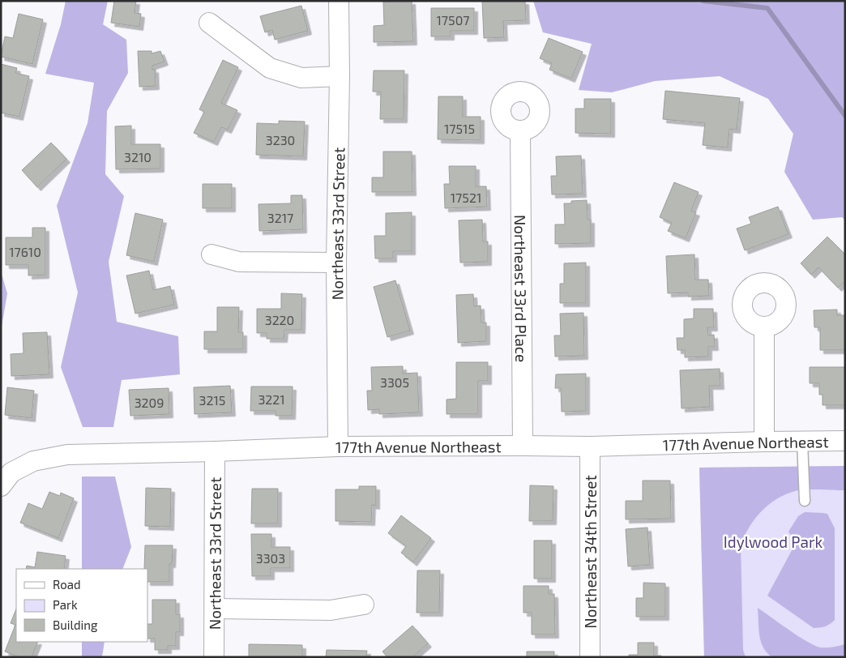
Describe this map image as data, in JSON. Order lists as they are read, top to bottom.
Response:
{
  "streets": {
    "street": [
      "Northeast 33rd Street",
      "Northeast 33rd Place",
      "177th Avenue Northeast",
      "Northeast 34th Street"
    ]
  },
  "crossings": [
    ["Northeast 33rd Street", "177th Avenue Northeast"],
    ["Northeast 33rd Place", "177th Avenue Northeast"],
    ["177th Avenue Northeast", "Northeast 34th Street"]
  ],
  "parks": ["Idylwood Park"],
  "house_numbers": [
    "17507",
    "17515",
    "3230",
    "3210",
    "17521",
    "3217",
    "17610",
    "3220",
    "3305",
    "3221",
    "3215",
    "3209",
    "3303"
  ],
  "legend": ["Road", "Park", "Building"]
}
